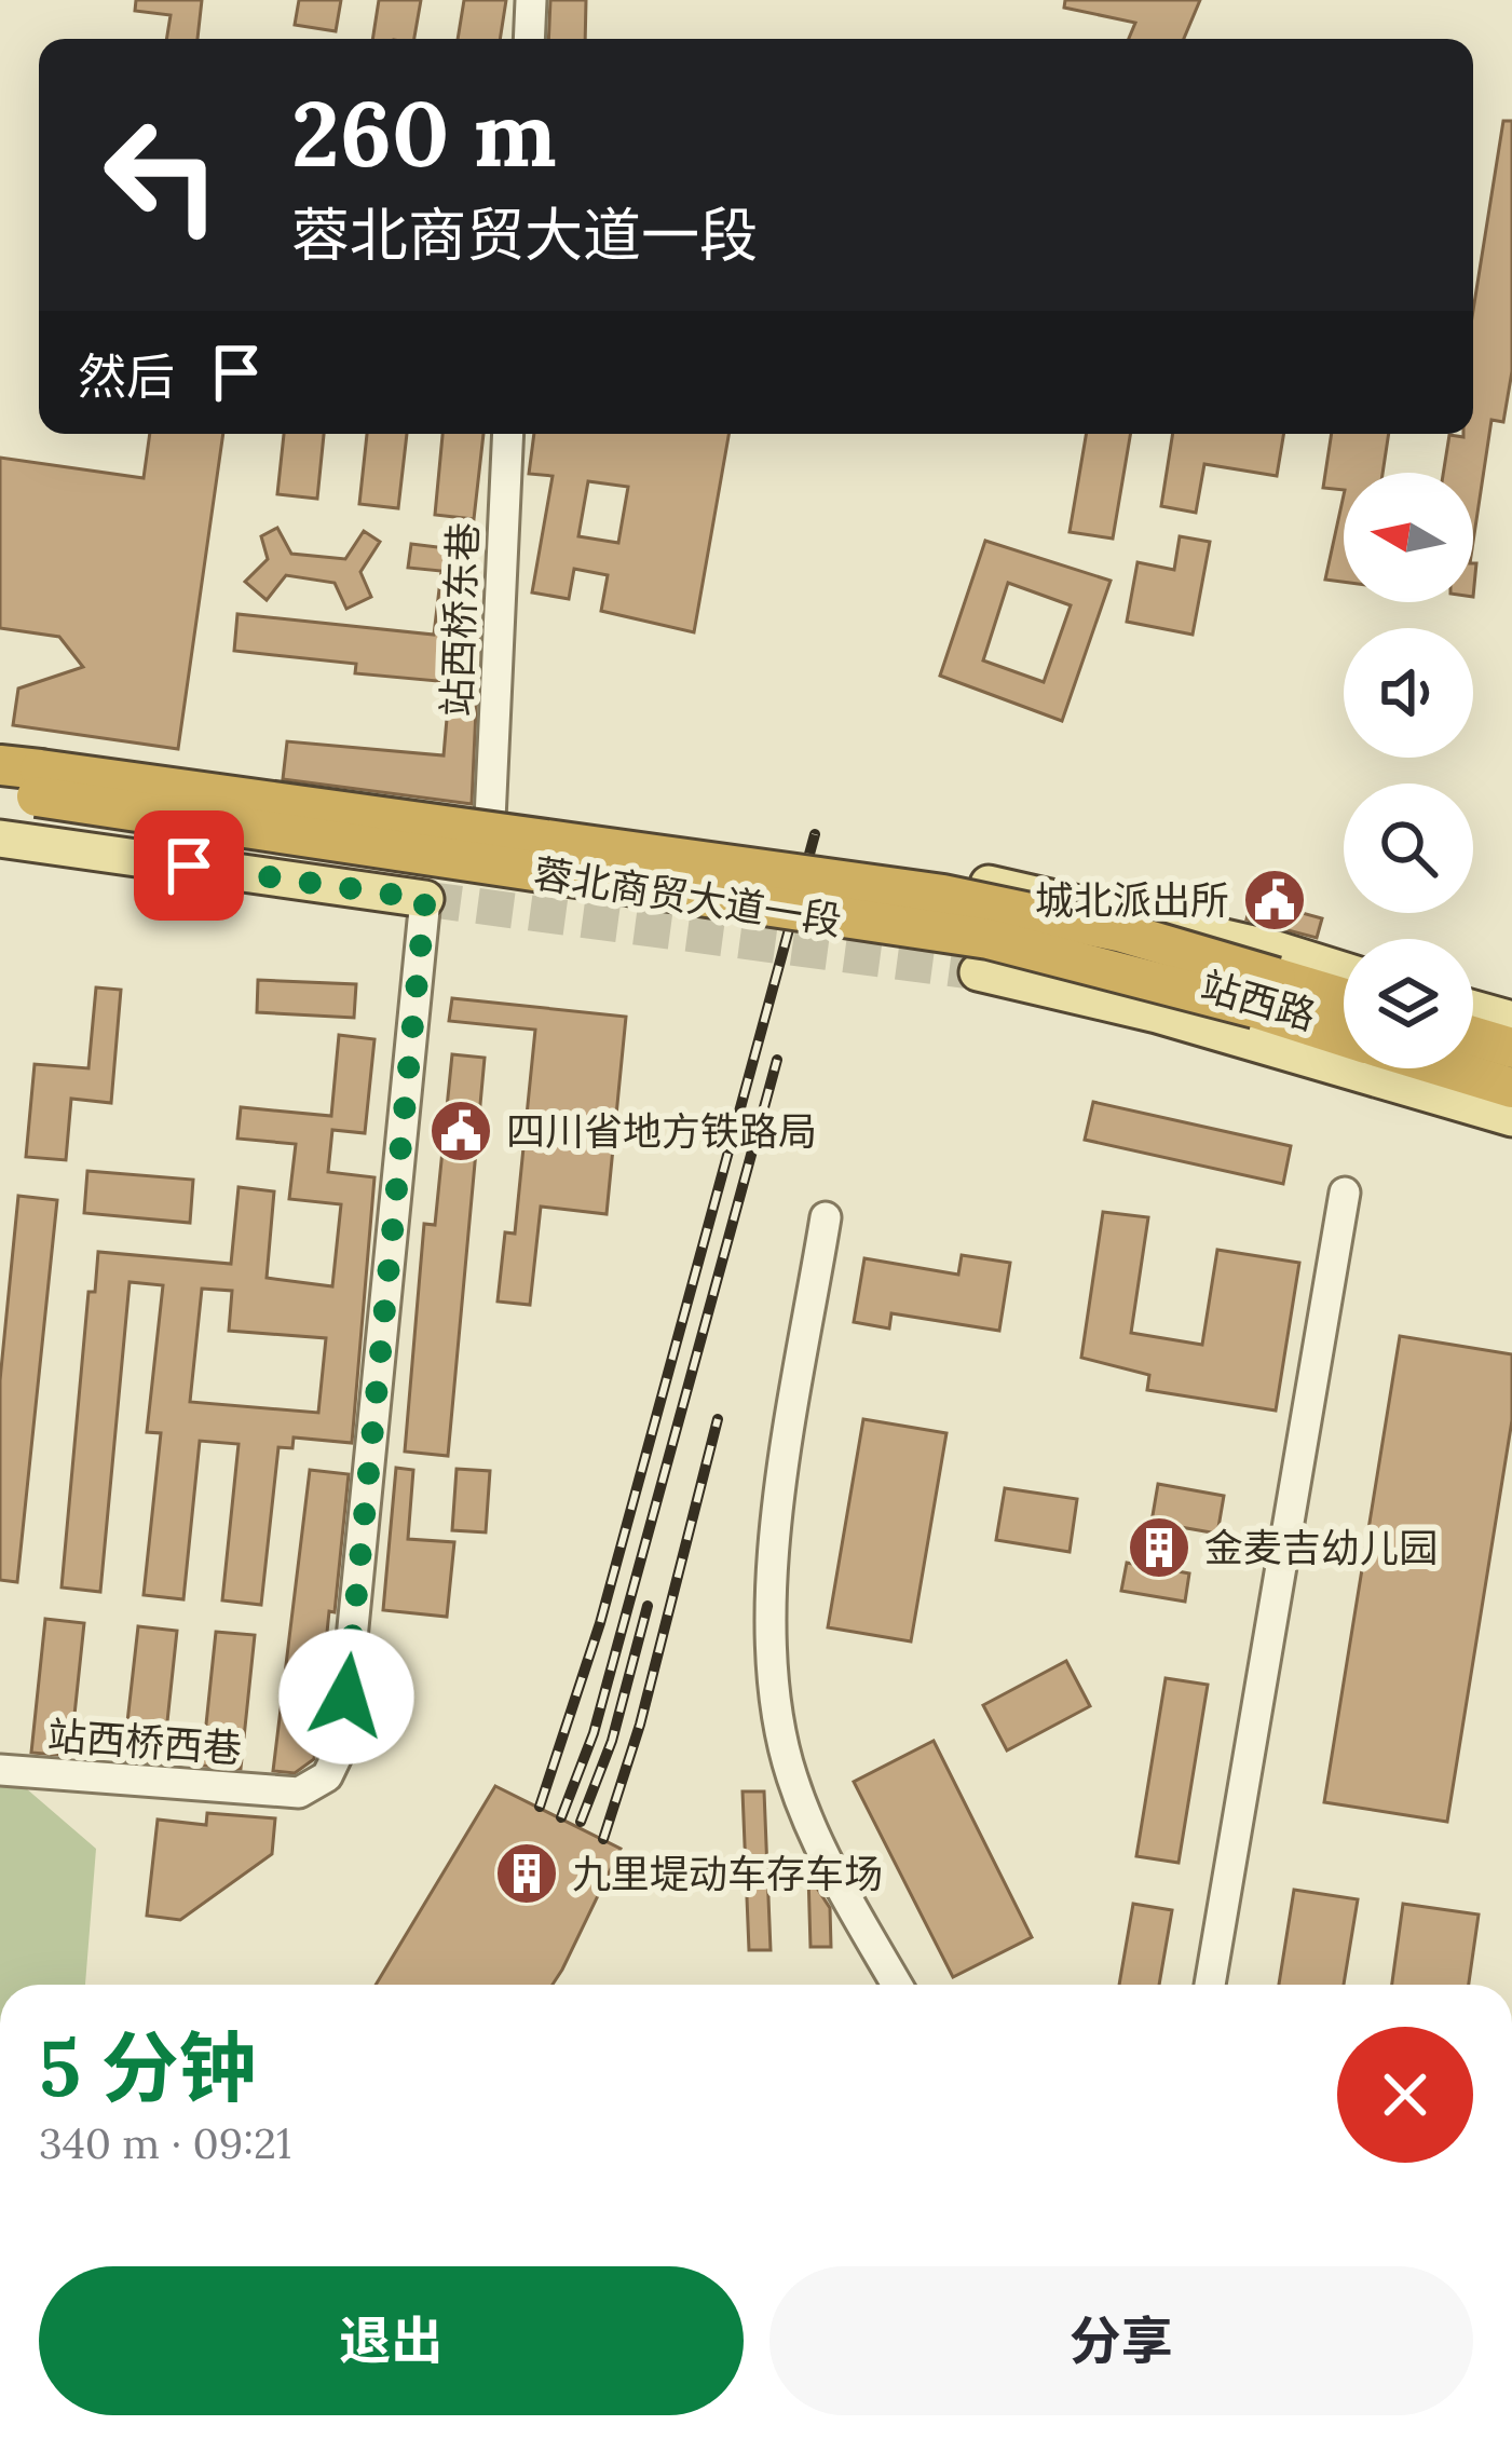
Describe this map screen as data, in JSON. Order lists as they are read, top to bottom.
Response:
{
  "streets": {
    "highway": ["蓉北商贸大道一段"],
    "main road": ["站西路"],
    "street": ["站西桥东巷", "站西桥西巷"]
  },
  "crossings": [
    ["站西桥东巷", "蓉北商贸大道一段"]
  ],
  "places": {
    "public building": ["城北派出所", "四川省地方铁路局"],
    "building": ["金麦吉幼儿园", "九里堤动车存车场"]
  },
  "north": "left",
  "page": {
    "turn": ["260 m", "蓉北商贸大道一段"],
    "then": "然后",
    "heading": ["5 分钟", "340 m · 09:21"],
    "buttons": ["退出", "分享"]
  }
}
